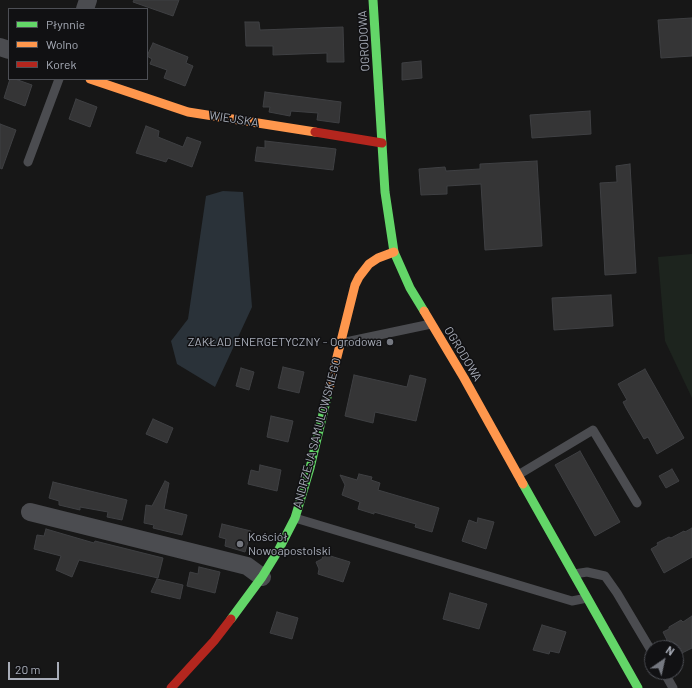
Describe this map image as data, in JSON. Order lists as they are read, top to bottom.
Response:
{
  "streets": {
    "street": ["OGRODOWA", "WIEJSKA", "ANDRZEJA SAMULOWSKIEGO"]
  },
  "crossings": [
    ["OGRODOWA", "WIEJSKA"],
    ["OGRODOWA", "ANDRZEJA SAMULOWSKIEGO"]
  ],
  "places": ["ZAKŁAD ENERGETYCZNY - Ogrodowa", "Kościół Nowoapostolski"],
  "legend": ["Płynnie", "Wolno", "Korek"],
  "scale_bar": "20 m",
  "north": "top right"
}
